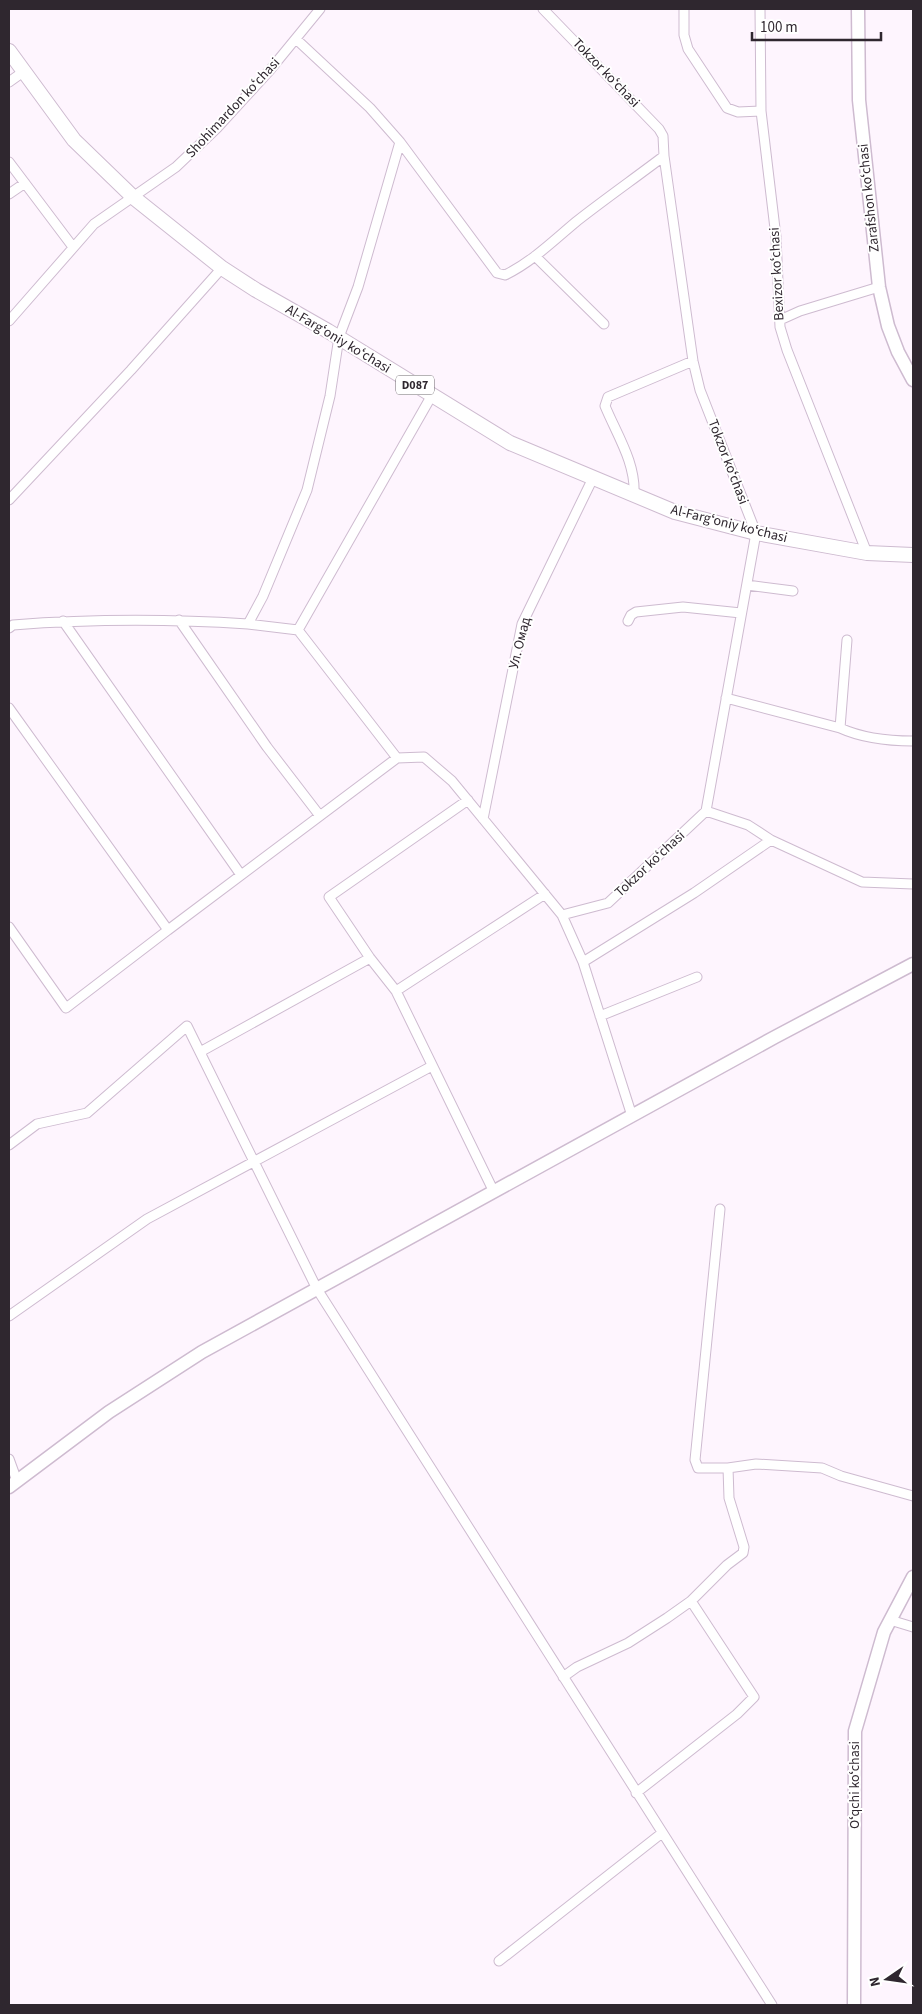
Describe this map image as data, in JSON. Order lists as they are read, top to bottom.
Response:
{
  "streets": {
    "main road": ["Al-Fargʻoniy koʻchasi", "D087"],
    "street": [
      "Tokzor koʻchasi",
      "Shohimardon koʻchasi",
      "Zarafshon koʻchasi",
      "Bexizor koʻchasi",
      "Ул. Омад",
      "Oʻqchi koʻchasi"
    ]
  },
  "crossings": [
    ["Tokzor koʻchasi", "Al-Fargʻoniy koʻchasi"],
    ["Shohimardon koʻchasi", "Al-Fargʻoniy koʻchasi"],
    ["Bexizor koʻchasi", "Al-Fargʻoniy koʻchasi"],
    ["Al-Fargʻoniy koʻchasi", "Ул. Омад"]
  ],
  "scale_bar": "100 m",
  "north": "left"
}
